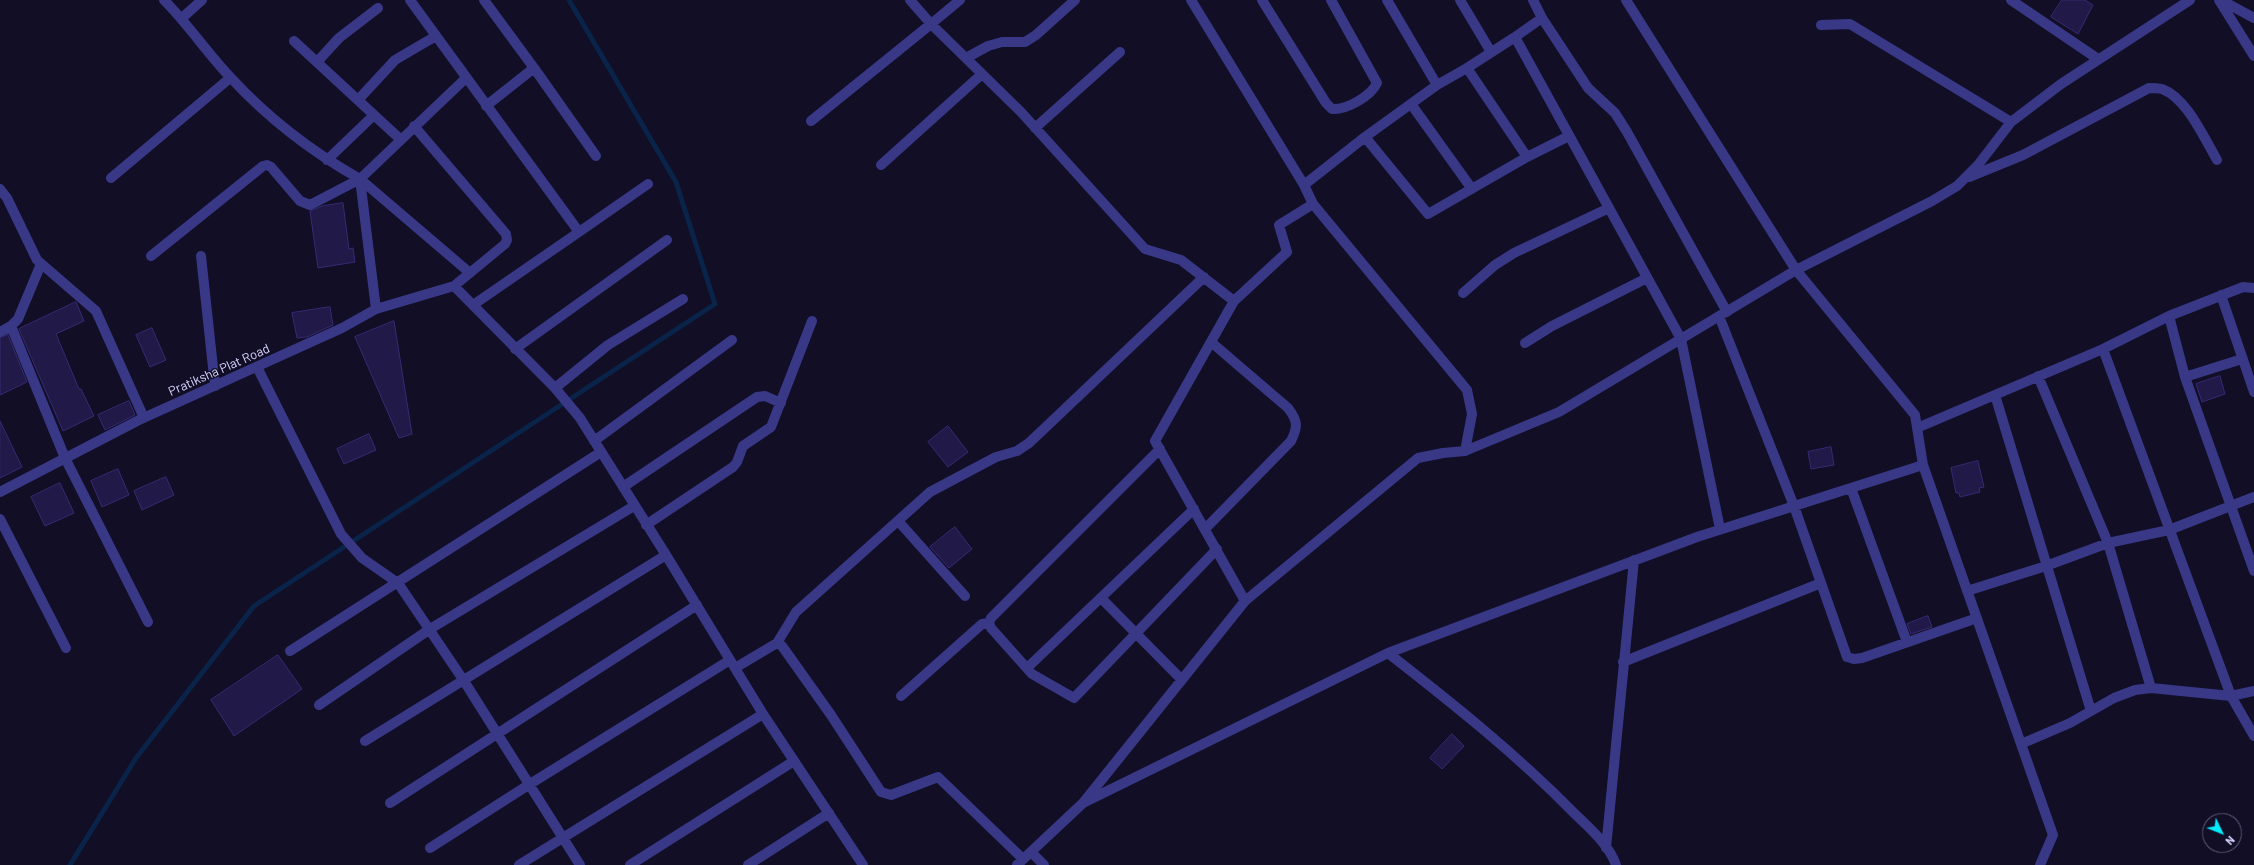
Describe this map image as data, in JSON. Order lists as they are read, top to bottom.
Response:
{
  "streets": {
    "street": ["Pratiksha Plat Road"]
  },
  "north": "bottom right"
}
